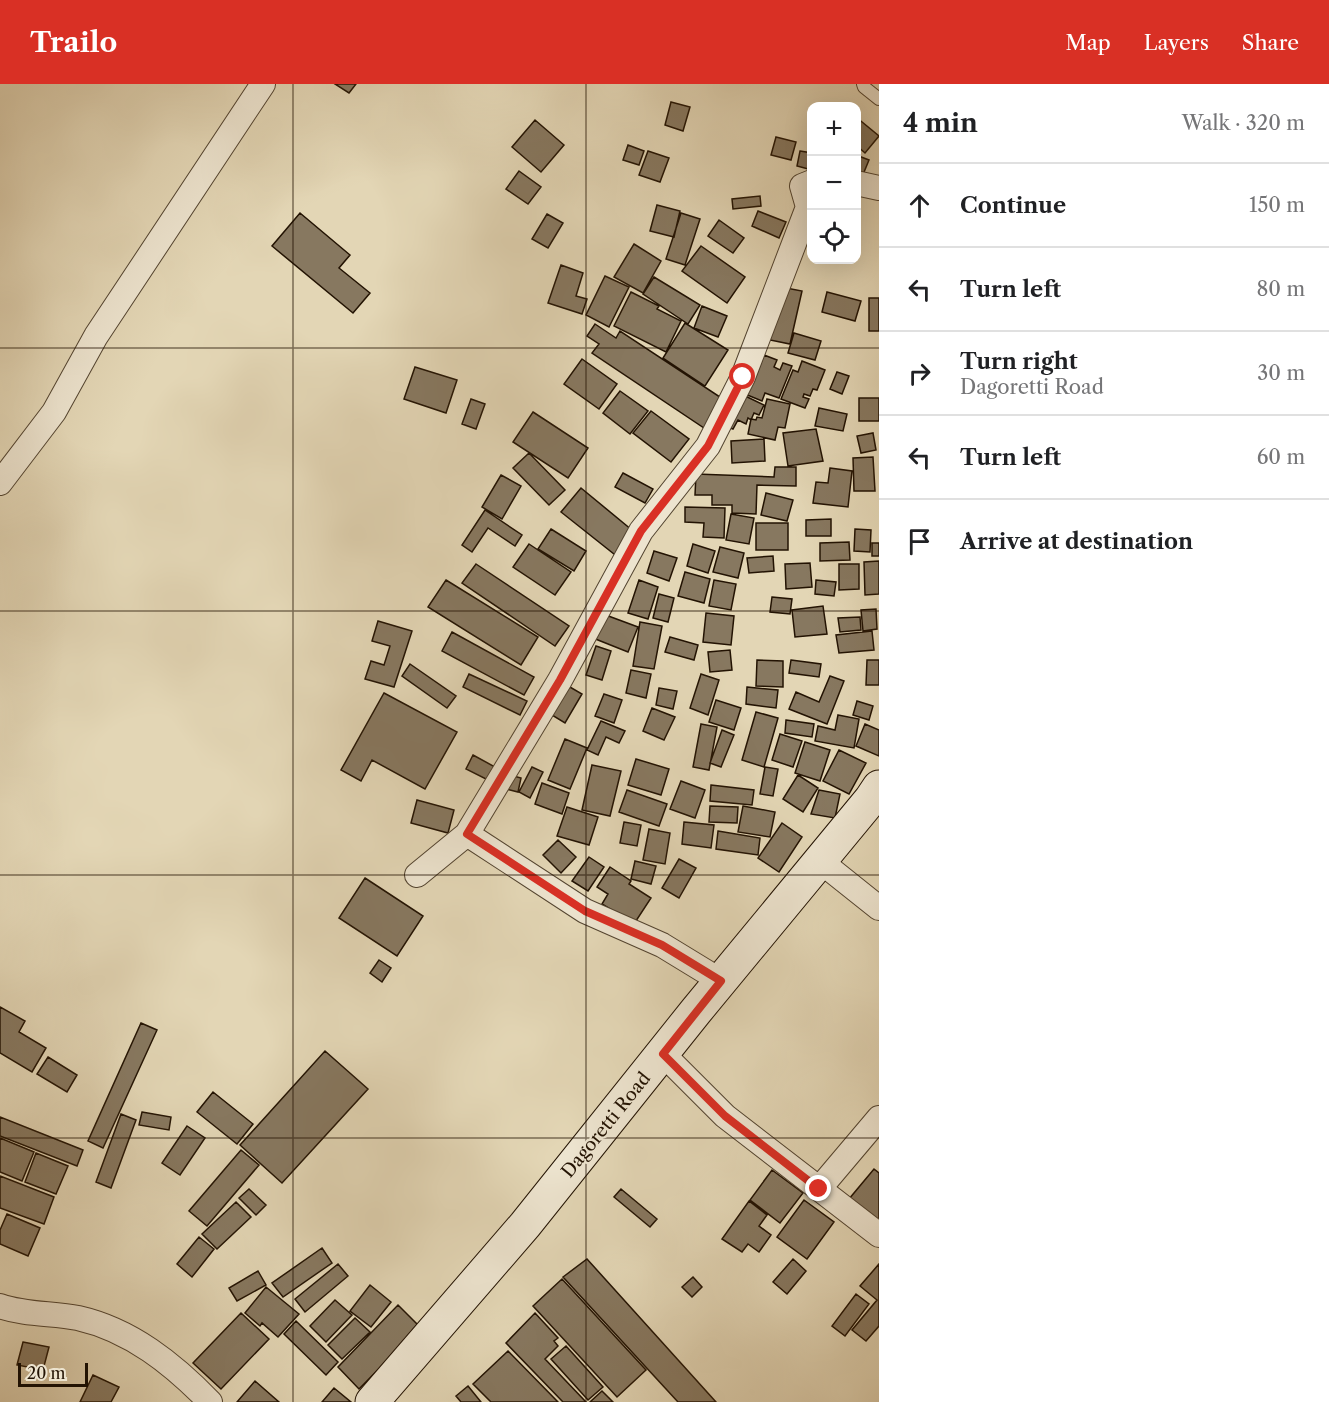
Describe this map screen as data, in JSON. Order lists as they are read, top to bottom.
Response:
{
  "streets": {
    "main road": ["Dagoretti Road"]
  },
  "scale_bar": "20 m",
  "page": {
    "header": "Trailo",
    "nav": ["Map", "Layers", "Share"],
    "heading": ["4 min", "Walk · 320 m"],
    "map_buttons": ["+", "−"],
    "list": [
      ["Continue", "150 m"],
      ["Turn left", "80 m"],
      ["Turn right", "Dagoretti Road", "30 m"],
      ["Turn left", "60 m"],
      "Arrive at destination"
    ],
    "scale": "20 m"
  }
}
